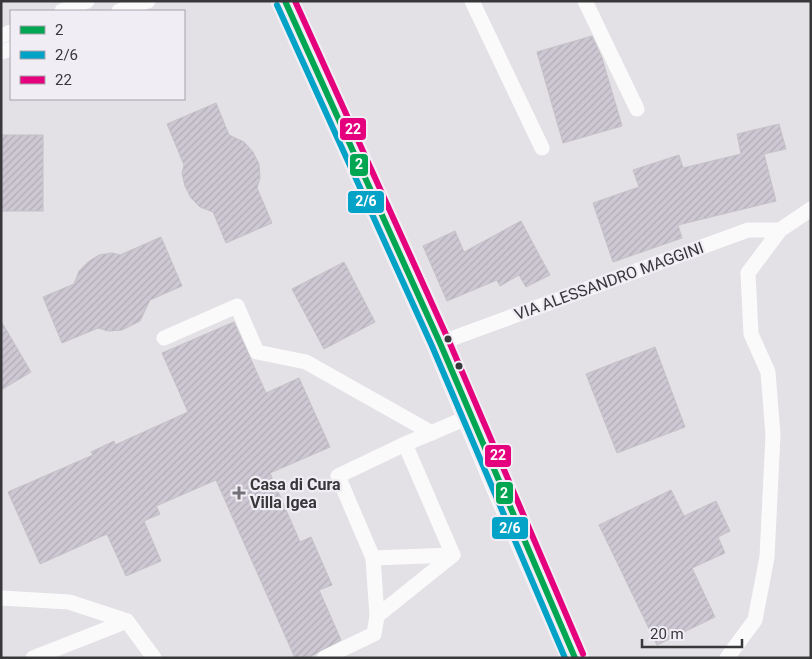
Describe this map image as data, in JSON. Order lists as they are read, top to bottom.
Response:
{
  "streets": {
    "lane": ["VIA ALESSANDRO MAGGINI"]
  },
  "places": {
    "health": ["Casa di Cura Villa Igea"]
  },
  "lines": ["transit line 2", "transit line 22", "transit line 2/6"],
  "legend": ["2", "2/6", "22"],
  "scale_bar": "20 m"
}
